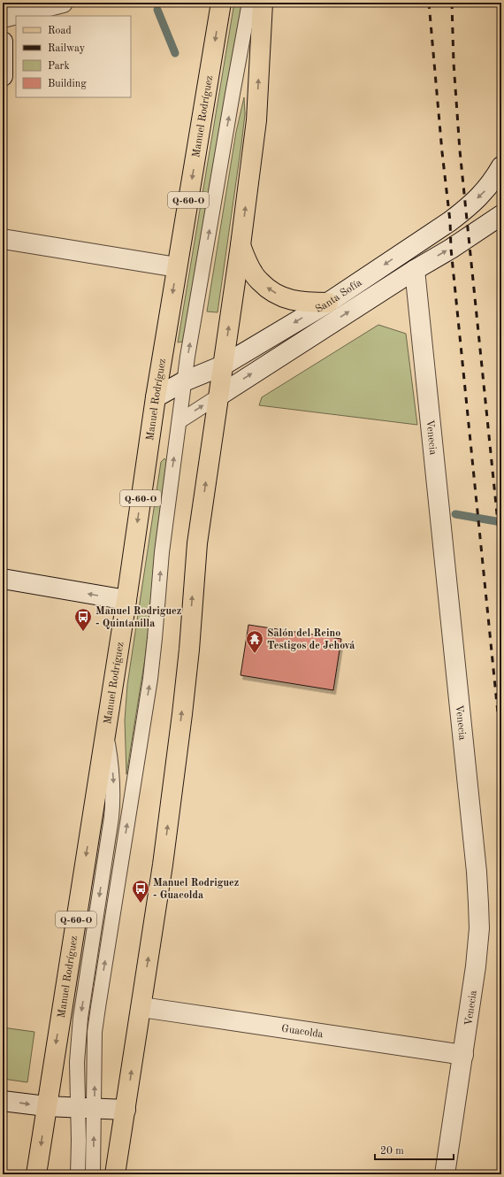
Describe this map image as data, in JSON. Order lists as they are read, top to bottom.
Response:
{
  "streets": {
    "main road": ["Manuel Rodríguez", "Q-60-O"],
    "street": ["Santa Sofía", "Venecia", "Guacolda"]
  },
  "crossings": [
    ["Manuel Rodríguez", "Santa Sofía"],
    ["Santa Sofía", "Venecia"],
    ["Venecia", "Guacolda"]
  ],
  "places": {
    "bus stop": ["Manuel Rodriguez - Quintanilla", "Manuel Rodriguez - Guacolda"],
    "temple": ["Salón del Reino Testigos de Jehová"]
  },
  "legend": [
    "Road",
    "Railway",
    "Park",
    "Building"
  ],
  "scale_bar": "20 m"
}
